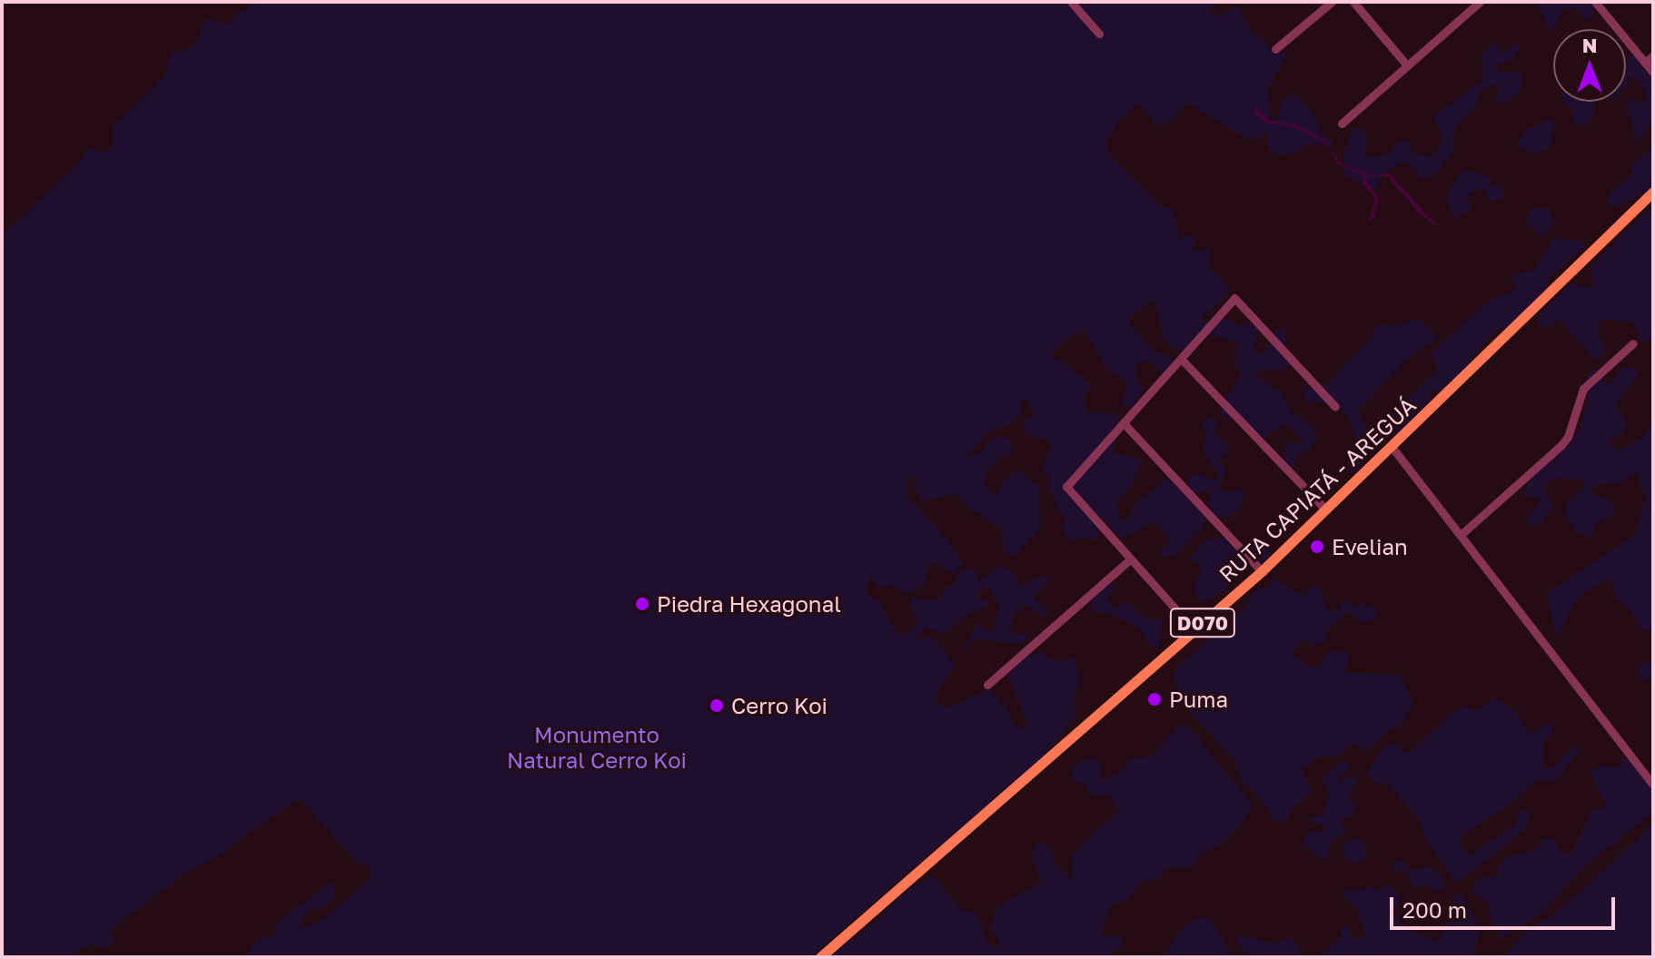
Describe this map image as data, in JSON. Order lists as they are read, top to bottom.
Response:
{
  "streets": {
    "main road": ["RUTA CAPIATÁ - AREGUÁ", "D070"]
  },
  "parks": ["Monumento Natural Cerro Koi"],
  "places": [
    "Evelian",
    "Piedra Hexagonal",
    "Puma",
    "Cerro Koi"
  ],
  "scale_bar": "200 m",
  "north": "top"
}
